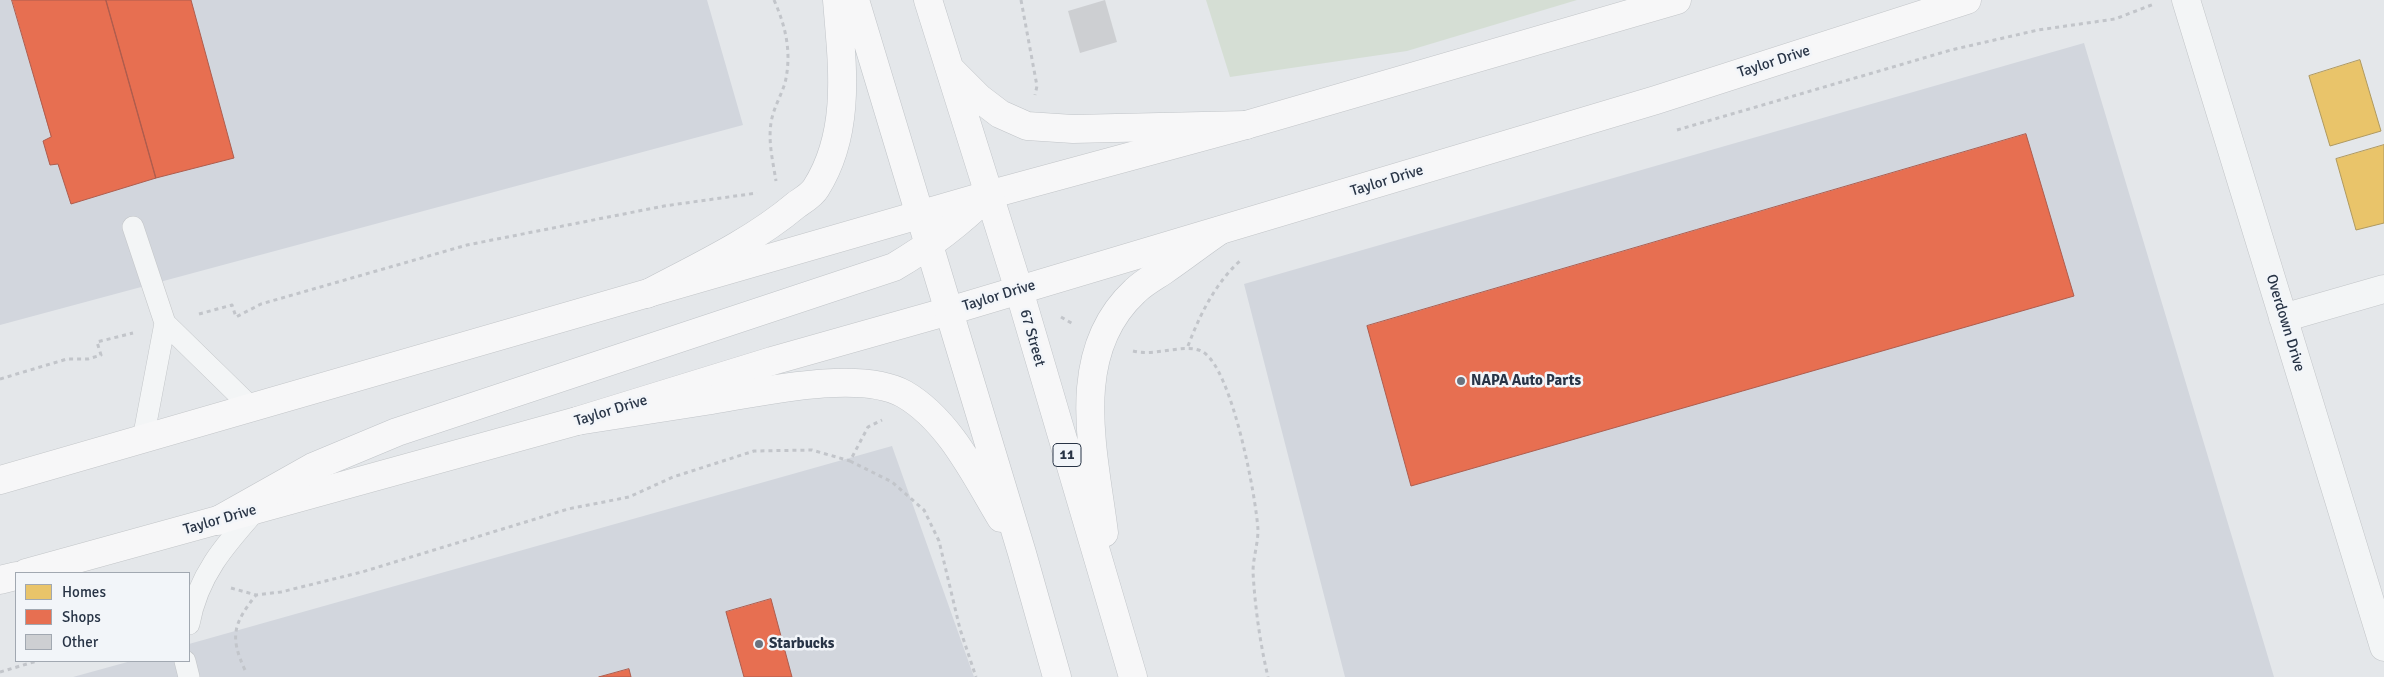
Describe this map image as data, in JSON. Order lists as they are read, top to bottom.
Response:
{
  "streets": {
    "main road": ["Taylor Drive", "67 Street", "11"],
    "street": ["Overdown Drive"]
  },
  "crossings": [
    ["Taylor Drive", "67 Street"]
  ],
  "places": ["NAPA Auto Parts", "Starbucks"],
  "legend": ["Homes", "Shops", "Other"]
}
